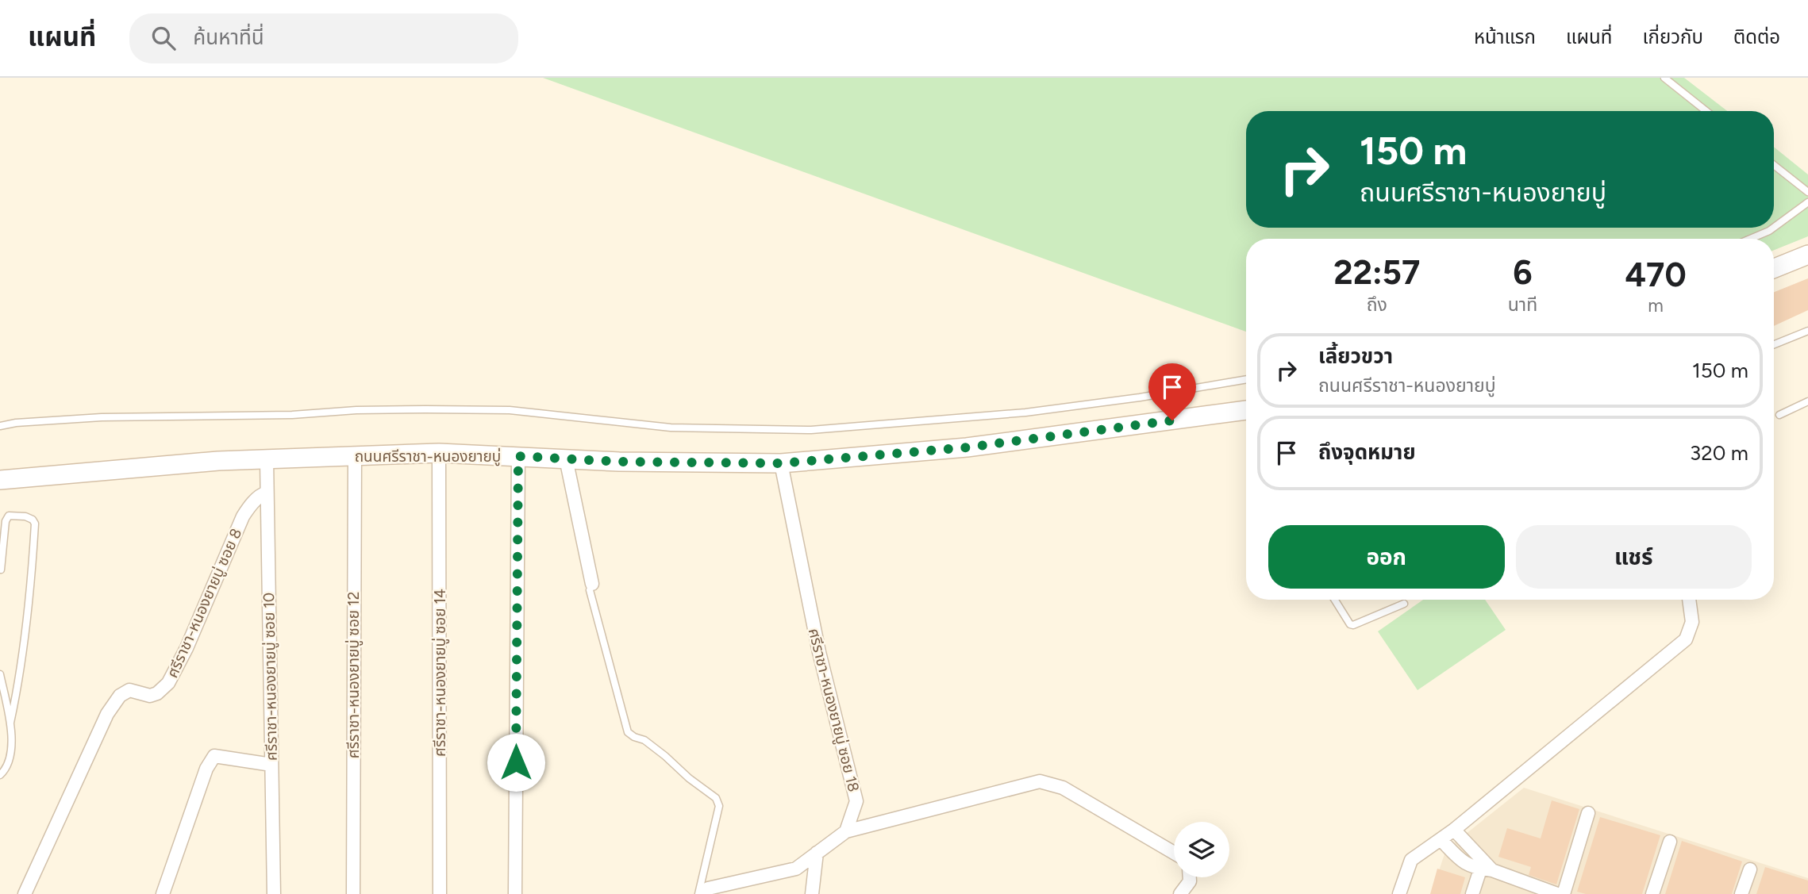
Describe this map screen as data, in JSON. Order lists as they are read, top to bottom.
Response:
{
  "streets": {
    "main road": ["ถนนศรีราชา-หนองยายบู่"],
    "street": [
      "ศรีราชา-หนองยายบู่ ซอย 8",
      "ศรีราชา-หนองยายบู่ ซอย 14",
      "ศรีราชา-หนองยายบู่ ซอย 12",
      "ศรีราชา-หนองยายบู่ ซอย 10",
      "ศรีราชา-หนองยายบู่ ซอย 18"
    ]
  },
  "crossings": [
    ["ถนนศรีราชา-หนองยายบู่", "ศรีราชา-หนองยายบู่ ซอย 14"],
    ["ถนนศรีราชา-หนองยายบู่", "ศรีราชา-หนองยายบู่ ซอย 12"],
    ["ถนนศรีราชา-หนองยายบู่", "ศรีราชา-หนองยายบู่ ซอย 10"],
    ["ถนนศรีราชา-หนองยายบู่", "ศรีราชา-หนองยายบู่ ซอย 18"],
    ["ศรีราชา-หนองยายบู่ ซอย 8", "ศรีราชา-หนองยายบู่ ซอย 10"]
  ],
  "page": {
    "header": "แผนที่",
    "search": "ค้นหาที่นี่",
    "nav": [
      "หน้าแรก",
      "แผนที่",
      "เกี่ยวกับ",
      "ติดต่อ"
    ],
    "turn": ["150 m", "ถนนศรีราชา-หนองยายบู่"],
    "eta": [
      "22:57",
      "ถึง",
      "6",
      "นาที",
      "470",
      "m"
    ],
    "list": [
      {
        "name": "เลี้ยวขวา",
        "note": "ถนนศรีราชา-หนองยายบู่",
        "value": "150 m"
      },
      {
        "name": "ถึงจุดหมาย",
        "value": "320 m"
      }
    ],
    "buttons": ["ออก", "แชร์"]
  }
}
